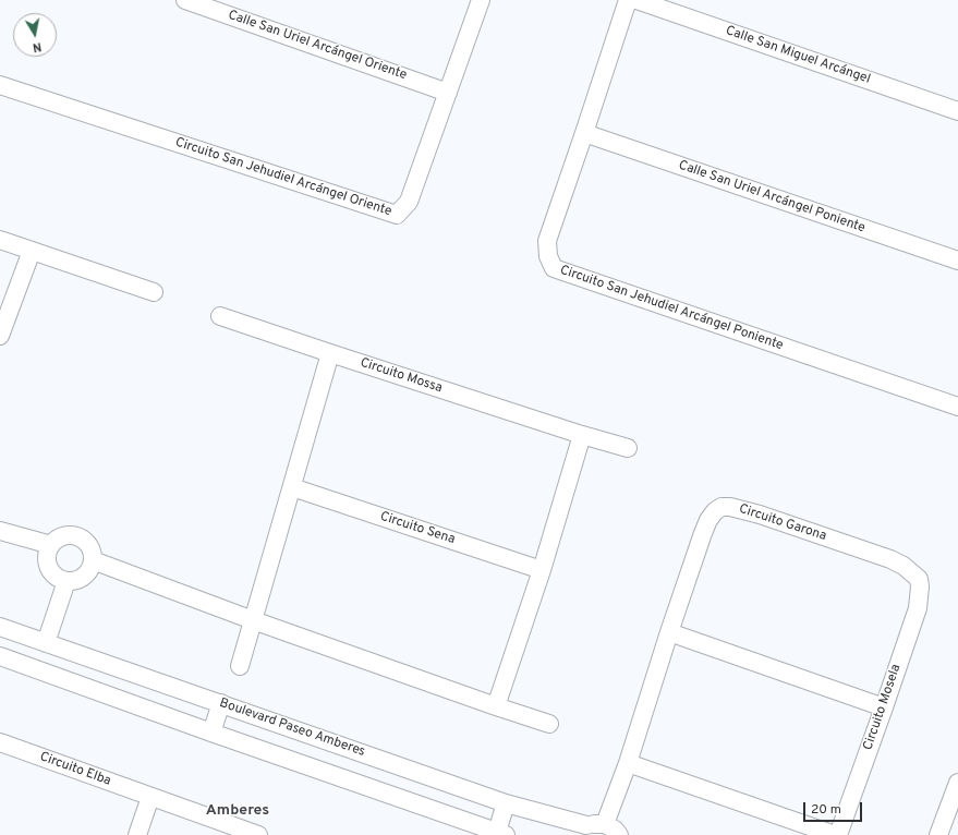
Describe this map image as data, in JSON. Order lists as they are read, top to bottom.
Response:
{
  "streets": {
    "street": [
      "Calle San Uriel Arcángel Oriente",
      "Calle San Miguel Arcángel",
      "Circuito San Jehudiel Arcángel Oriente",
      "Calle San Uriel Arcángel Poniente",
      "Circuito San Jehudiel Arcángel Poniente",
      "Circuito Mossa",
      "Circuito Garona",
      "Circuito Sena",
      "Circuito Mosela",
      "Boulevard Paseo Amberes",
      "Circuito Elba"
    ]
  },
  "crossings": [
    ["Calle San Uriel Arcángel Oriente", "Circuito San Jehudiel Arcángel Oriente"],
    ["Calle San Uriel Arcángel Poniente", "Circuito San Jehudiel Arcángel Poniente"],
    ["Circuito Garona", "Circuito Mosela"]
  ],
  "districts": ["Amberes"],
  "scale_bar": "20 m",
  "north": "bottom"
}
